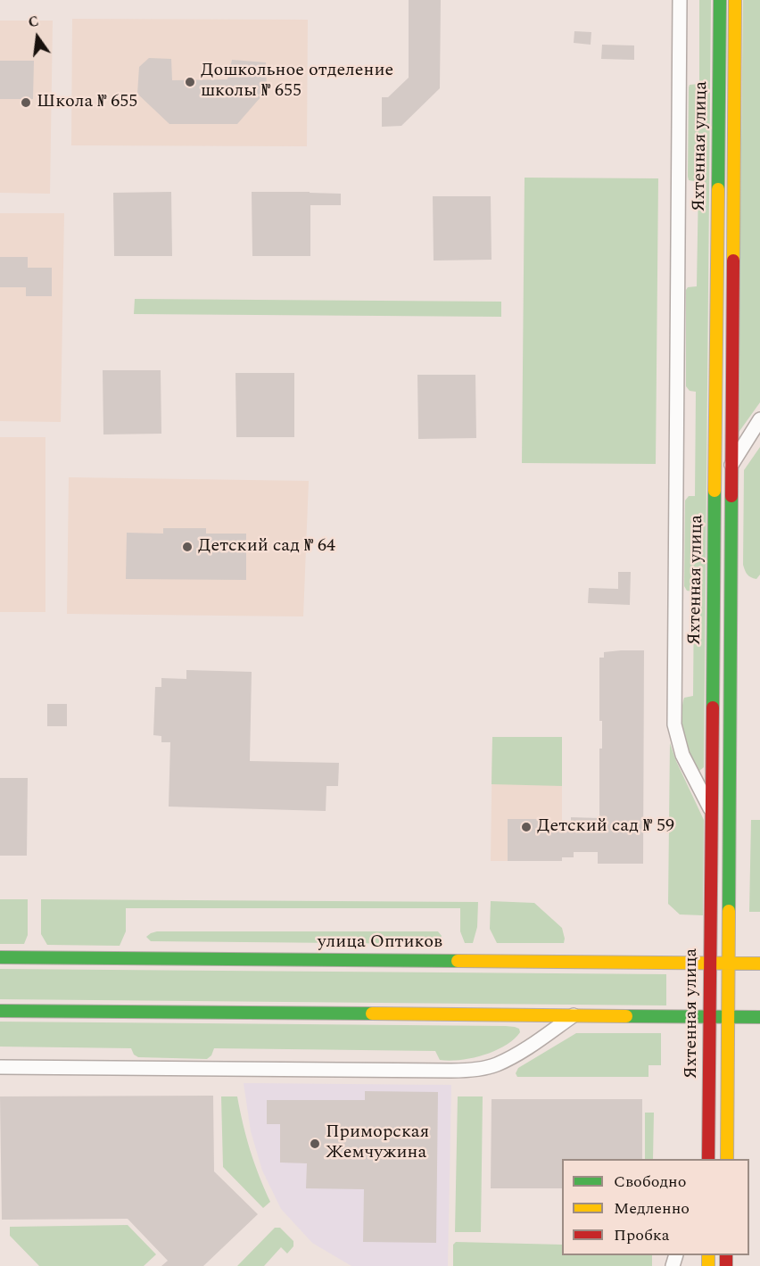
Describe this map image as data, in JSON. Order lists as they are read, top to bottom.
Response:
{
  "streets": {
    "street": ["Яхтенная улица", "улица Оптиков"]
  },
  "crossings": [
    ["Яхтенная улица", "улица Оптиков"]
  ],
  "places": [
    "Дошкольное отделение школы № 655",
    "Школа № 655",
    "Детский сад № 64",
    "Детский сад № 59",
    "Приморская Жемчужина"
  ],
  "legend": ["Свободно", "Медленно", "Пробка"],
  "north": "top"
}
